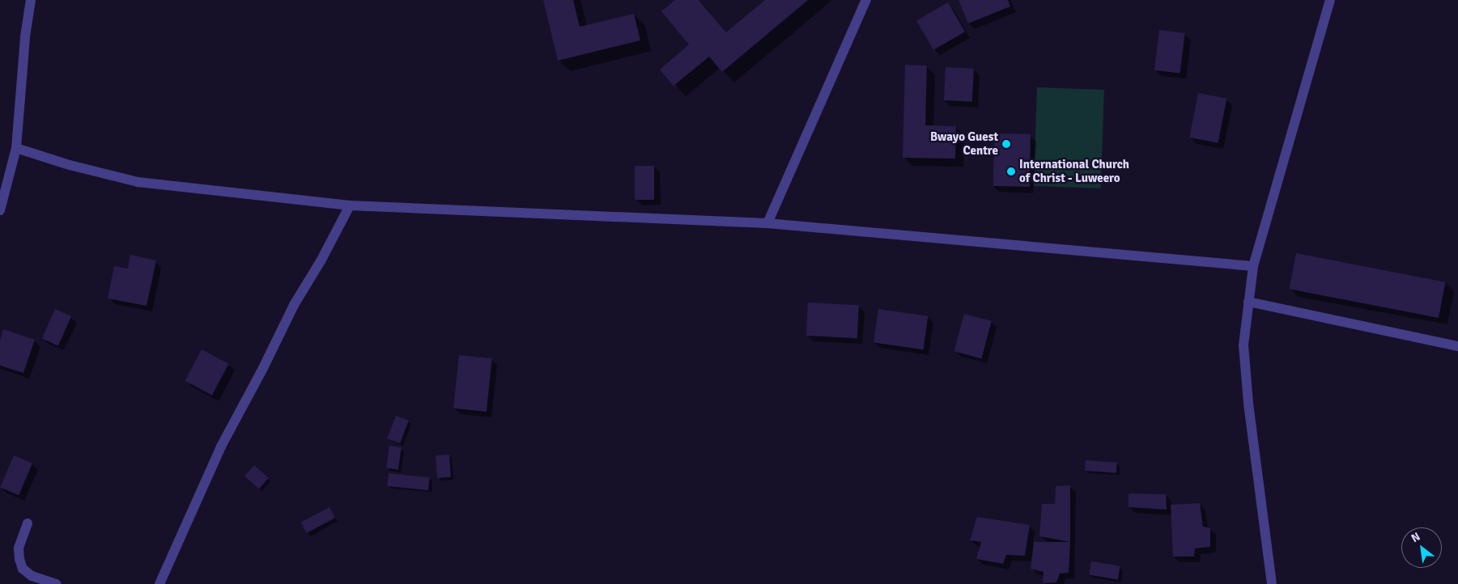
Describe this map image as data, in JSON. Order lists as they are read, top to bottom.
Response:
{
  "places": ["Bwayo Guest Centre", "International Church of Christ - Luweero"],
  "north": "top left"
}
